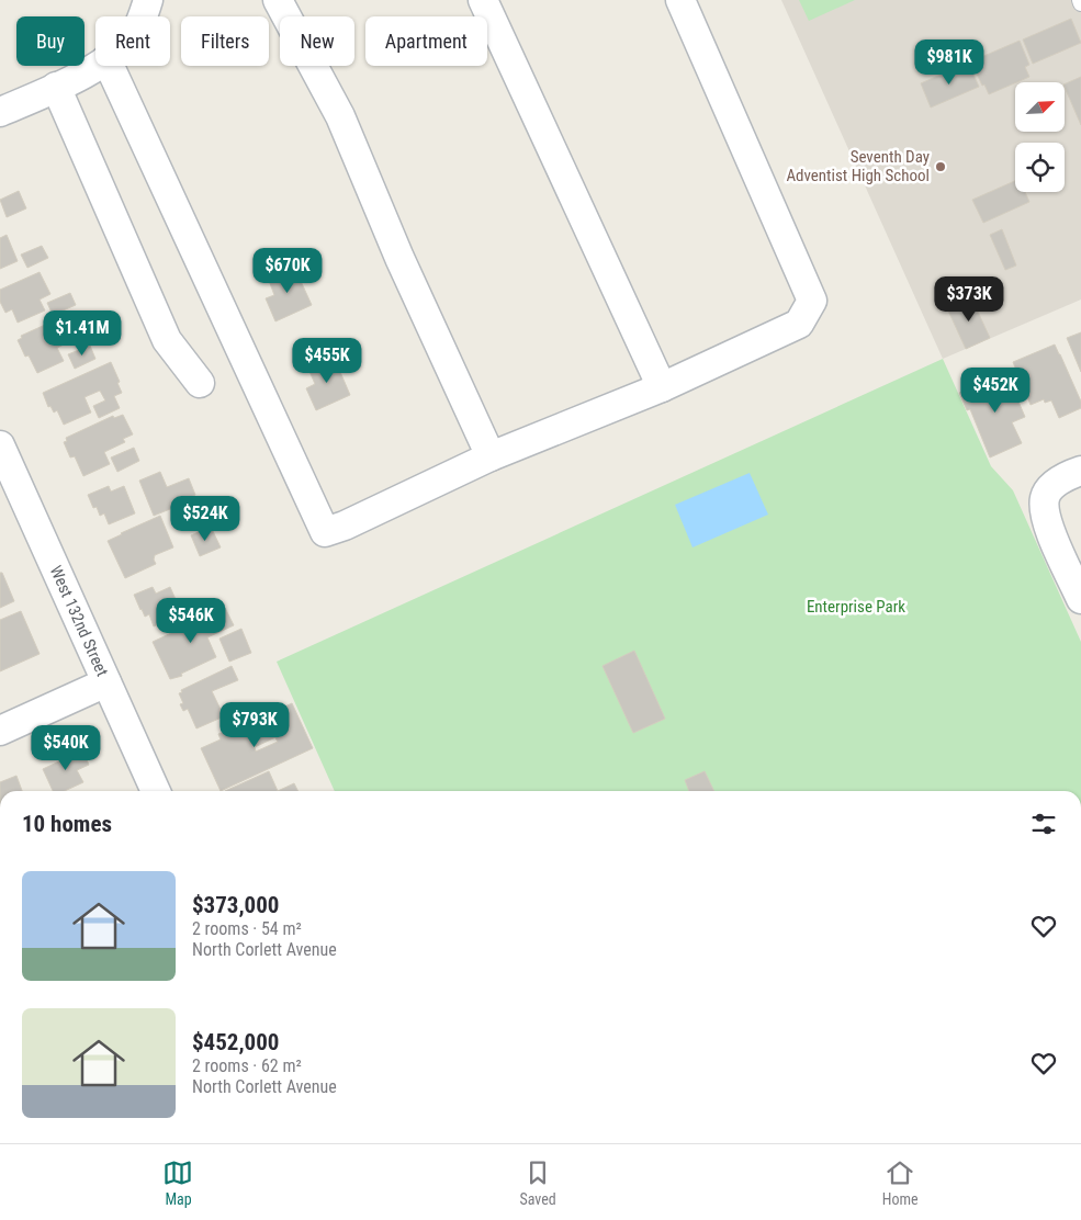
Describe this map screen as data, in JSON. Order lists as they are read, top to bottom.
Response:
{
  "streets": {
    "street": ["West 132nd Street"]
  },
  "parks": ["Enterprise Park"],
  "places": ["Seventh Day Adventist High School"],
  "north": "top right",
  "page": {
    "chip": [
      "Buy",
      "Rent",
      "Filters",
      "New",
      "Apartment"
    ],
    "price": [
      "$981K",
      "$670K",
      "$373K",
      "$1.41M",
      "$455K",
      "$452K",
      "$524K",
      "$546K",
      "$793K",
      "$540K"
    ],
    "heading": "10 homes",
    "list": [
      {
        "name": "$373,000",
        "note": "2 rooms · 54 m² · North Corlett Avenue"
      },
      {
        "name": "$452,000",
        "note": "2 rooms · 62 m² · North Corlett Avenue"
      }
    ],
    "tabs": ["Map", "Saved", "Home"]
  }
}
